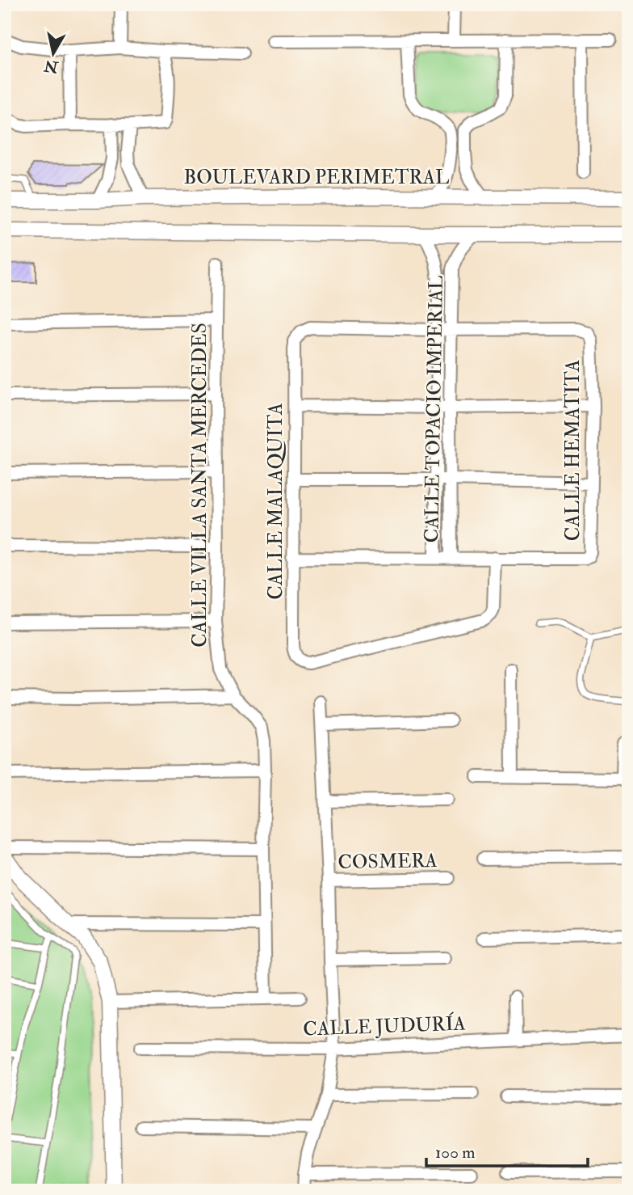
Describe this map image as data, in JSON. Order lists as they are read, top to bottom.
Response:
{
  "streets": {
    "street": [
      "BOULEVARD PERIMETRAL",
      "CALLE TOPACIO IMPERIAL",
      "CALLE HEMATITA",
      "CALLE VILLA SANTA MERCEDES",
      "CALLE MALAQUITA",
      "COSMERA",
      "CALLE JUDURÍA"
    ]
  },
  "crossings": [
    ["CALLE TOPACIO IMPERIAL", "CALLE HEMATITA"],
    ["CALLE TOPACIO IMPERIAL", "CALLE MALAQUITA"],
    ["CALLE HEMATITA", "CALLE MALAQUITA"]
  ],
  "scale_bar": "100 m",
  "north": "bottom"
}
